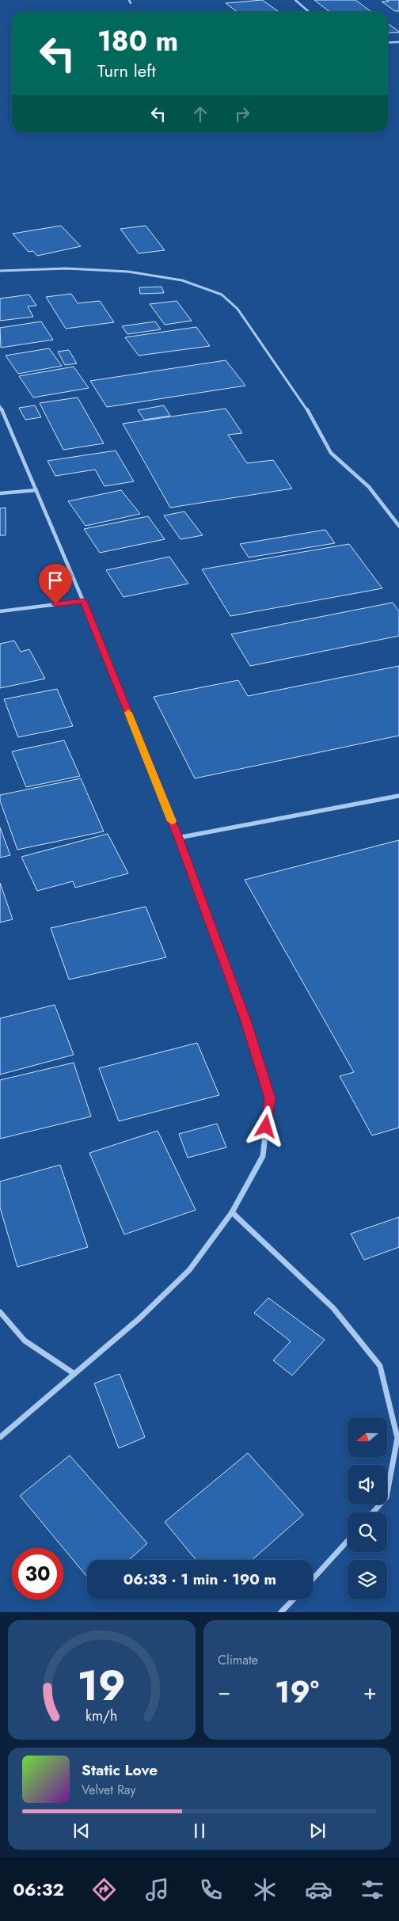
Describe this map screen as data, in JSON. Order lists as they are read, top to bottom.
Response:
{
  "north": "left",
  "page": {
    "turn": ["180 m", "Turn left"],
    "limit": "30",
    "trip": "06:33 · 1 min · 190 m",
    "tile": "Climate",
    "heat": ["−", "19°", "+"],
    "song": ["Static Love", "Velvet Ray"],
    "tabs": "06:32",
    "gauge": ["19", "km/h"]
  }
}
